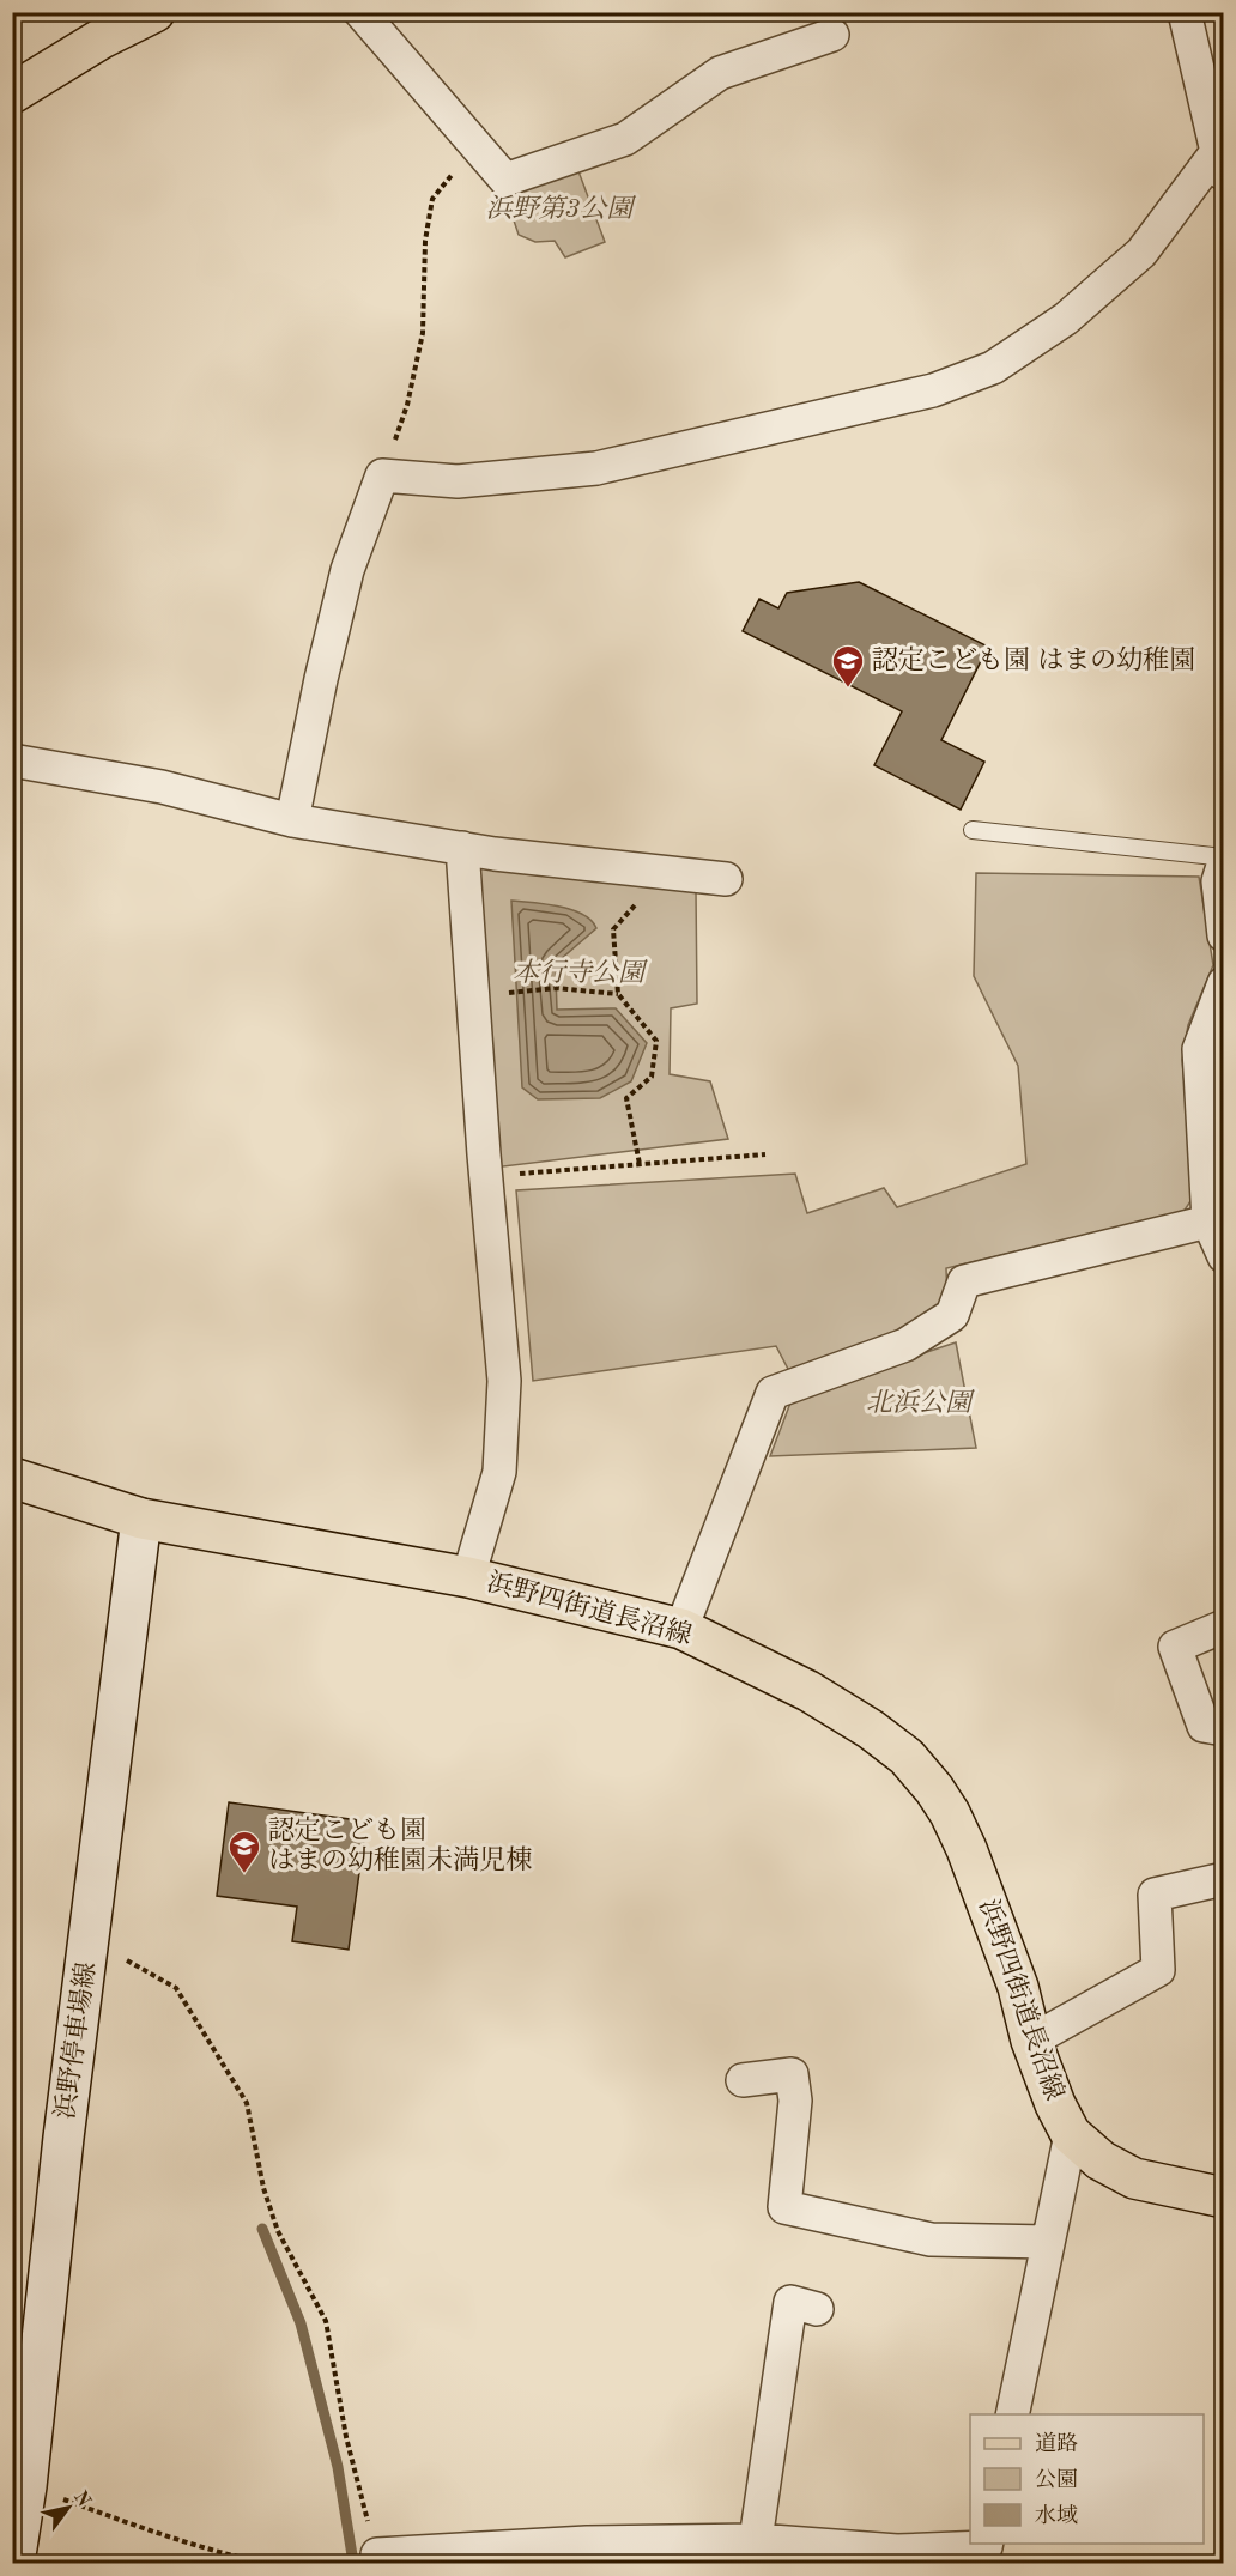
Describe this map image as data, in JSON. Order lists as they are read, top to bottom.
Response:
{
  "streets": {
    "main road": ["浜野四街道長沼線", "浜野停車場線"]
  },
  "crossings": [
    ["浜野四街道長沼線", "浜野停車場線"]
  ],
  "parks": ["浜野第3公園", "本行寺公園", "北浜公園"],
  "places": {
    "school or university": ["認定こども園 はまの幼稚園", "認定こども園 はまの幼稚園未満児棟"]
  },
  "legend": ["道路", "公園", "水域"],
  "north": "top right"
}
